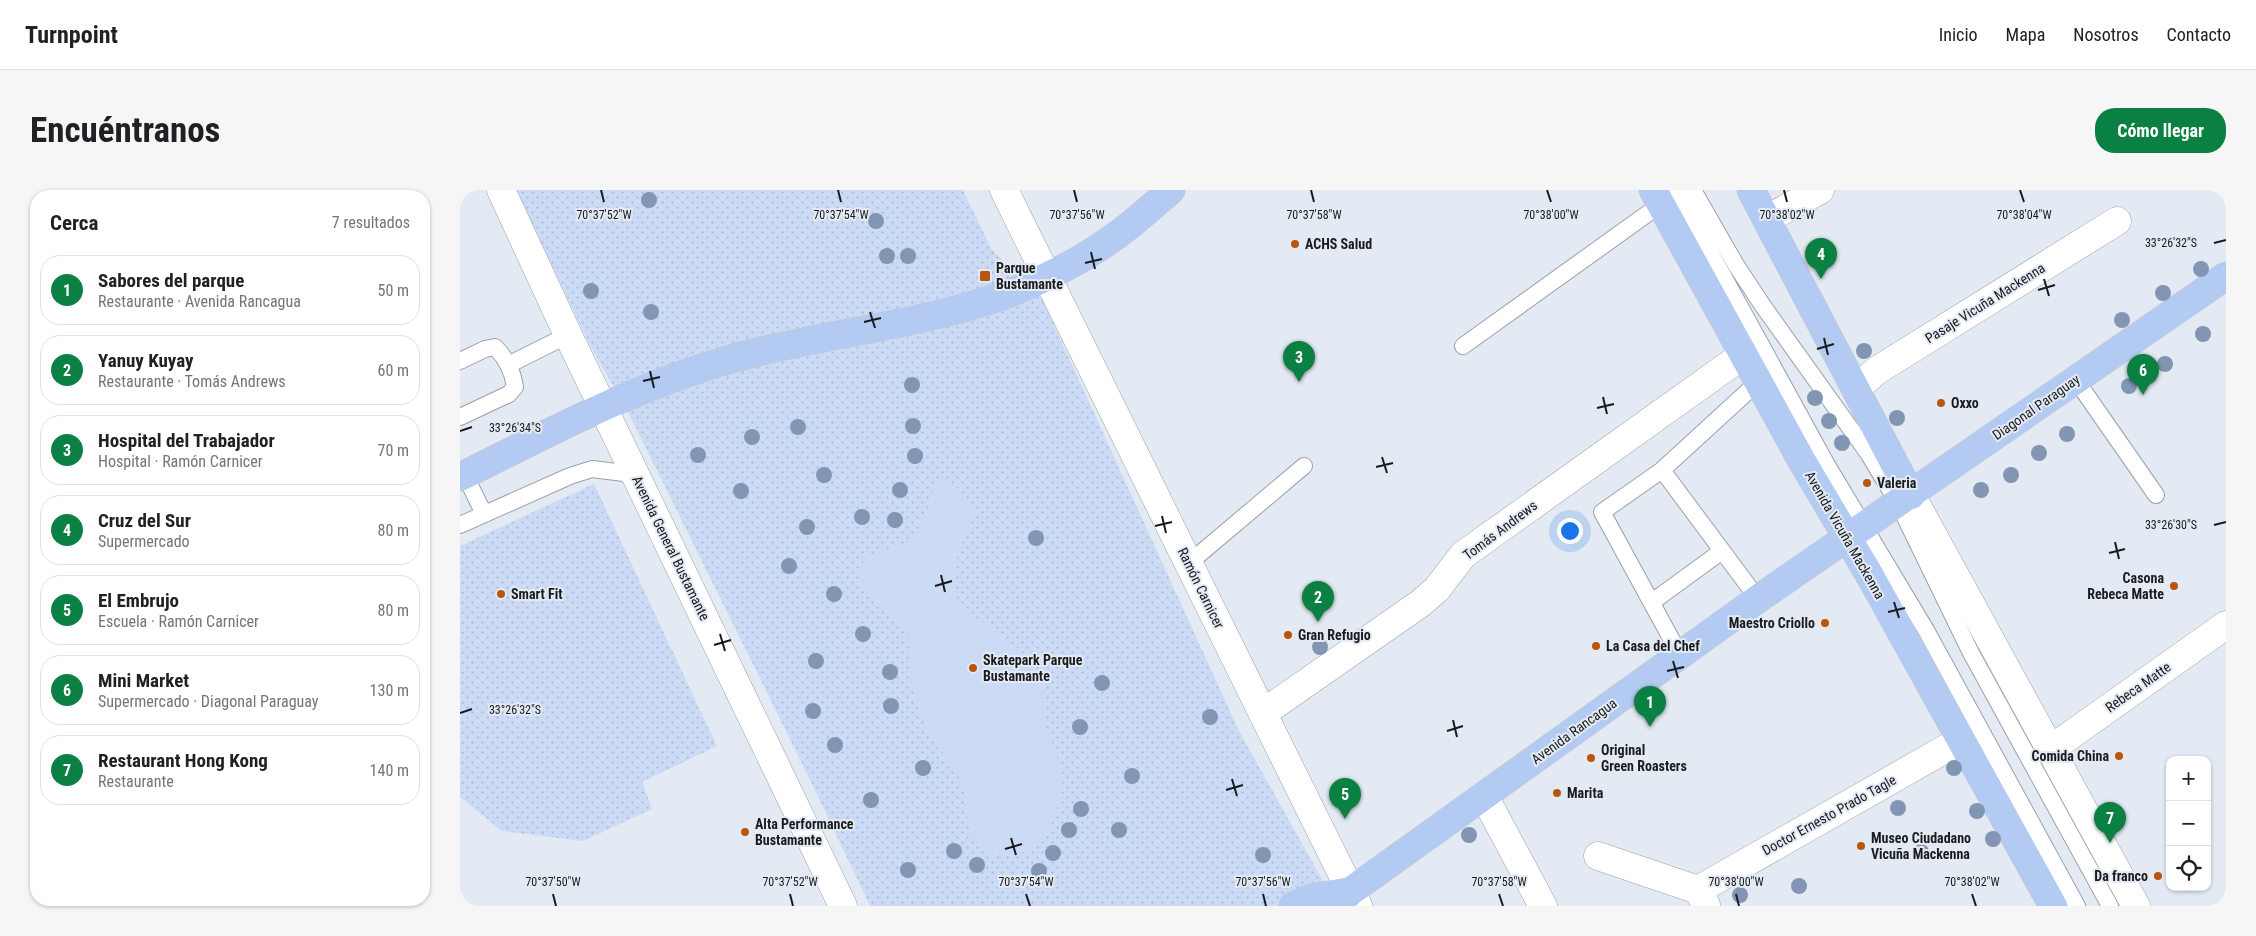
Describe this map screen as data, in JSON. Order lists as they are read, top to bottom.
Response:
{
  "streets": {
    "main road": [
      "Pasaje Vicuña Mackenna",
      "Diagonal Paraguay",
      "Tomás Andrews",
      "Avenida Vicuña Mackenna",
      "Avenida General Bustamante",
      "Ramón Carnicer",
      "Rebeca Matte",
      "Avenida Rancagua",
      "Doctor Ernesto Prado Tagle"
    ]
  },
  "crossings": [
    ["Diagonal Paraguay", "Avenida Vicuña Mackenna"],
    ["Diagonal Paraguay", "Avenida Rancagua"],
    ["Tomás Andrews", "Avenida Vicuña Mackenna"],
    ["Tomás Andrews", "Ramón Carnicer"],
    ["Avenida Vicuña Mackenna", "Avenida Rancagua"],
    ["Avenida Vicuña Mackenna", "Doctor Ernesto Prado Tagle"],
    ["Ramón Carnicer", "Avenida Rancagua"]
  ],
  "places": {
    "other": [
      "ACHS Salud",
      "Oxxo",
      "Valeria",
      "Casona Rebeca Matte",
      "Smart Fit",
      "Maestro Criollo",
      "Gran Refugio",
      "La Casa del Chef",
      "Skatepark Parque Bustamante",
      "Comida China",
      "Original Green Roasters",
      "Marita",
      "Alta Performance Bustamante",
      "Museo Ciudadano Vicuña Mackenna",
      "Da franco"
    ],
    "transit": ["Parque Bustamante"]
  },
  "page": {
    "header": "Turnpoint",
    "nav": [
      "Inicio",
      "Mapa",
      "Nosotros",
      "Contacto"
    ],
    "buttons": "Cómo llegar",
    "title": "Encuéntranos",
    "heading": ["Cerca", "7 resultados"],
    "pins": [
      "4",
      "3",
      "6",
      "2",
      "1",
      "5",
      "7"
    ],
    "list": [
      {
        "mark": "1",
        "name": "Sabores del parque",
        "note": "Restaurante · Avenida Rancagua",
        "value": "50 m"
      },
      {
        "mark": "2",
        "name": "Yanuy Kuyay",
        "note": "Restaurante · Tomás Andrews",
        "value": "60 m"
      },
      {
        "mark": "3",
        "name": "Hospital del Trabajador",
        "note": "Hospital · Ramón Carnicer",
        "value": "70 m"
      },
      {
        "mark": "4",
        "name": "Cruz del Sur",
        "note": "Supermercado",
        "value": "80 m"
      },
      {
        "mark": "5",
        "name": "El Embrujo",
        "note": "Escuela · Ramón Carnicer",
        "value": "80 m"
      },
      {
        "mark": "6",
        "name": "Mini Market",
        "note": "Supermercado · Diagonal Paraguay",
        "value": "130 m"
      },
      {
        "mark": "7",
        "name": "Restaurant Hong Kong",
        "note": "Restaurante",
        "value": "140 m"
      }
    ],
    "map_buttons": ["+", "−"]
  },
  "coordinates": [
    "70°37'52\"W",
    "70°37'54\"W",
    "70°37'56\"W",
    "70°37'58\"W",
    "70°38'00\"W",
    "70°38'02\"W",
    "70°38'04\"W",
    "33°26'32\"S",
    "33°26'34\"S",
    "33°26'30\"S",
    "70°37'50\"W"
  ]
}
